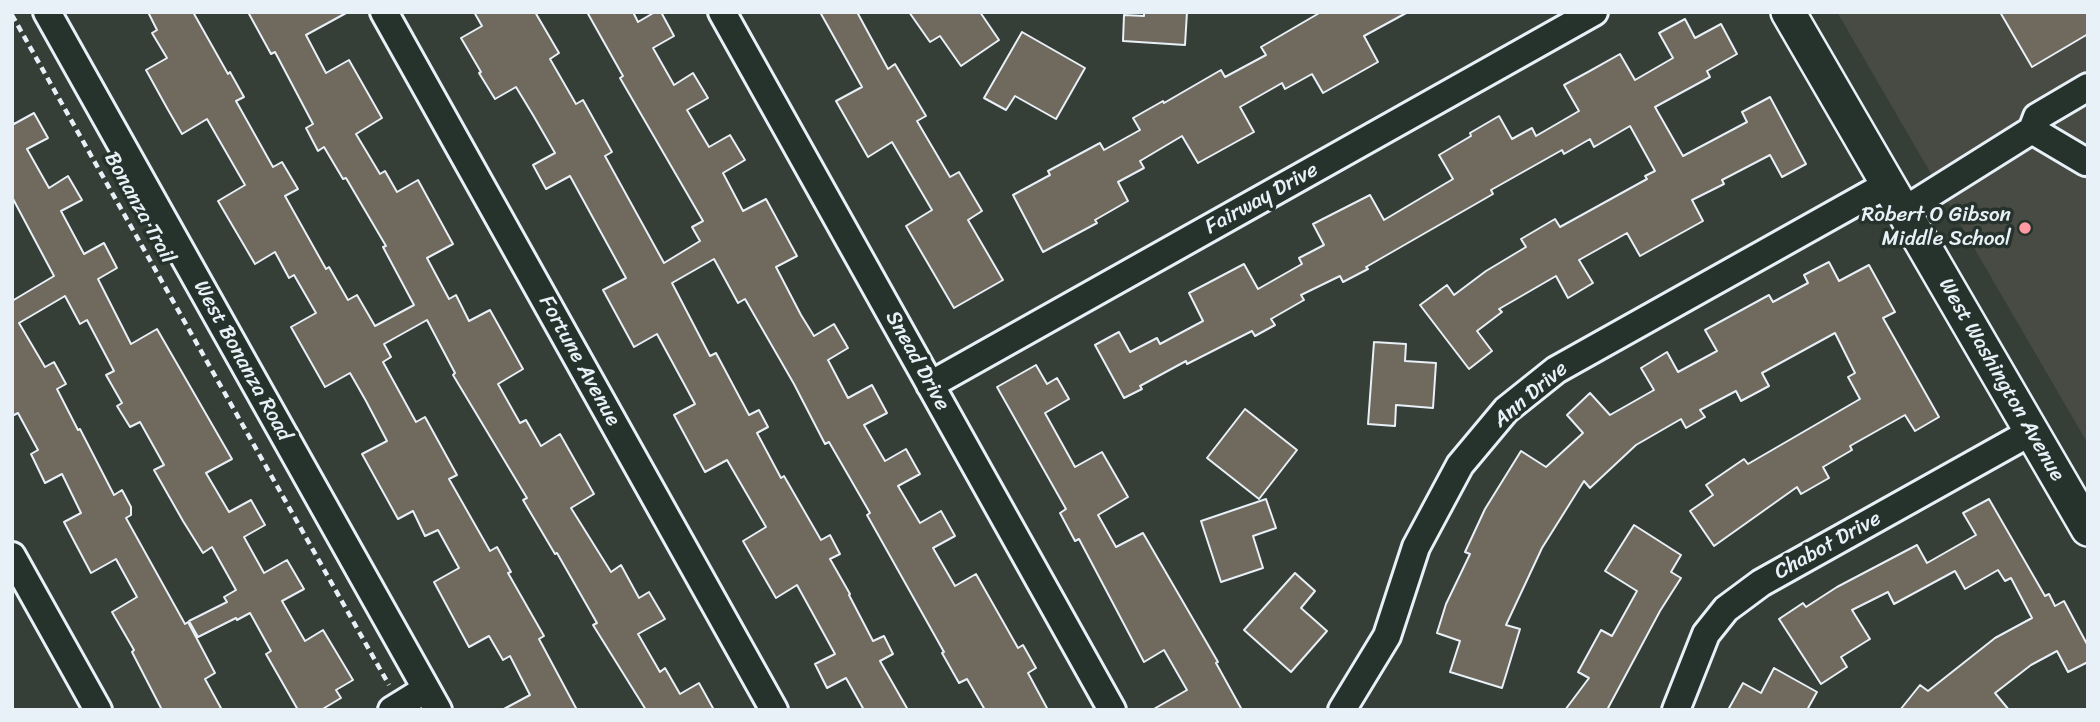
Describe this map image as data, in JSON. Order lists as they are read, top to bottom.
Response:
{
  "streets": {
    "main road": ["West Washington Avenue"],
    "street": [
      "Fairway Drive",
      "West Bonanza Road",
      "Fortune Avenue",
      "Snead Drive",
      "Ann Drive",
      "Chabot Drive"
    ],
    "path": ["Bonanza Trail"]
  },
  "crossings": [
    ["Fairway Drive", "Snead Drive"],
    ["West Washington Avenue", "Ann Drive"],
    ["West Washington Avenue", "Chabot Drive"]
  ],
  "places": ["Robert O Gibson Middle School"]
}
